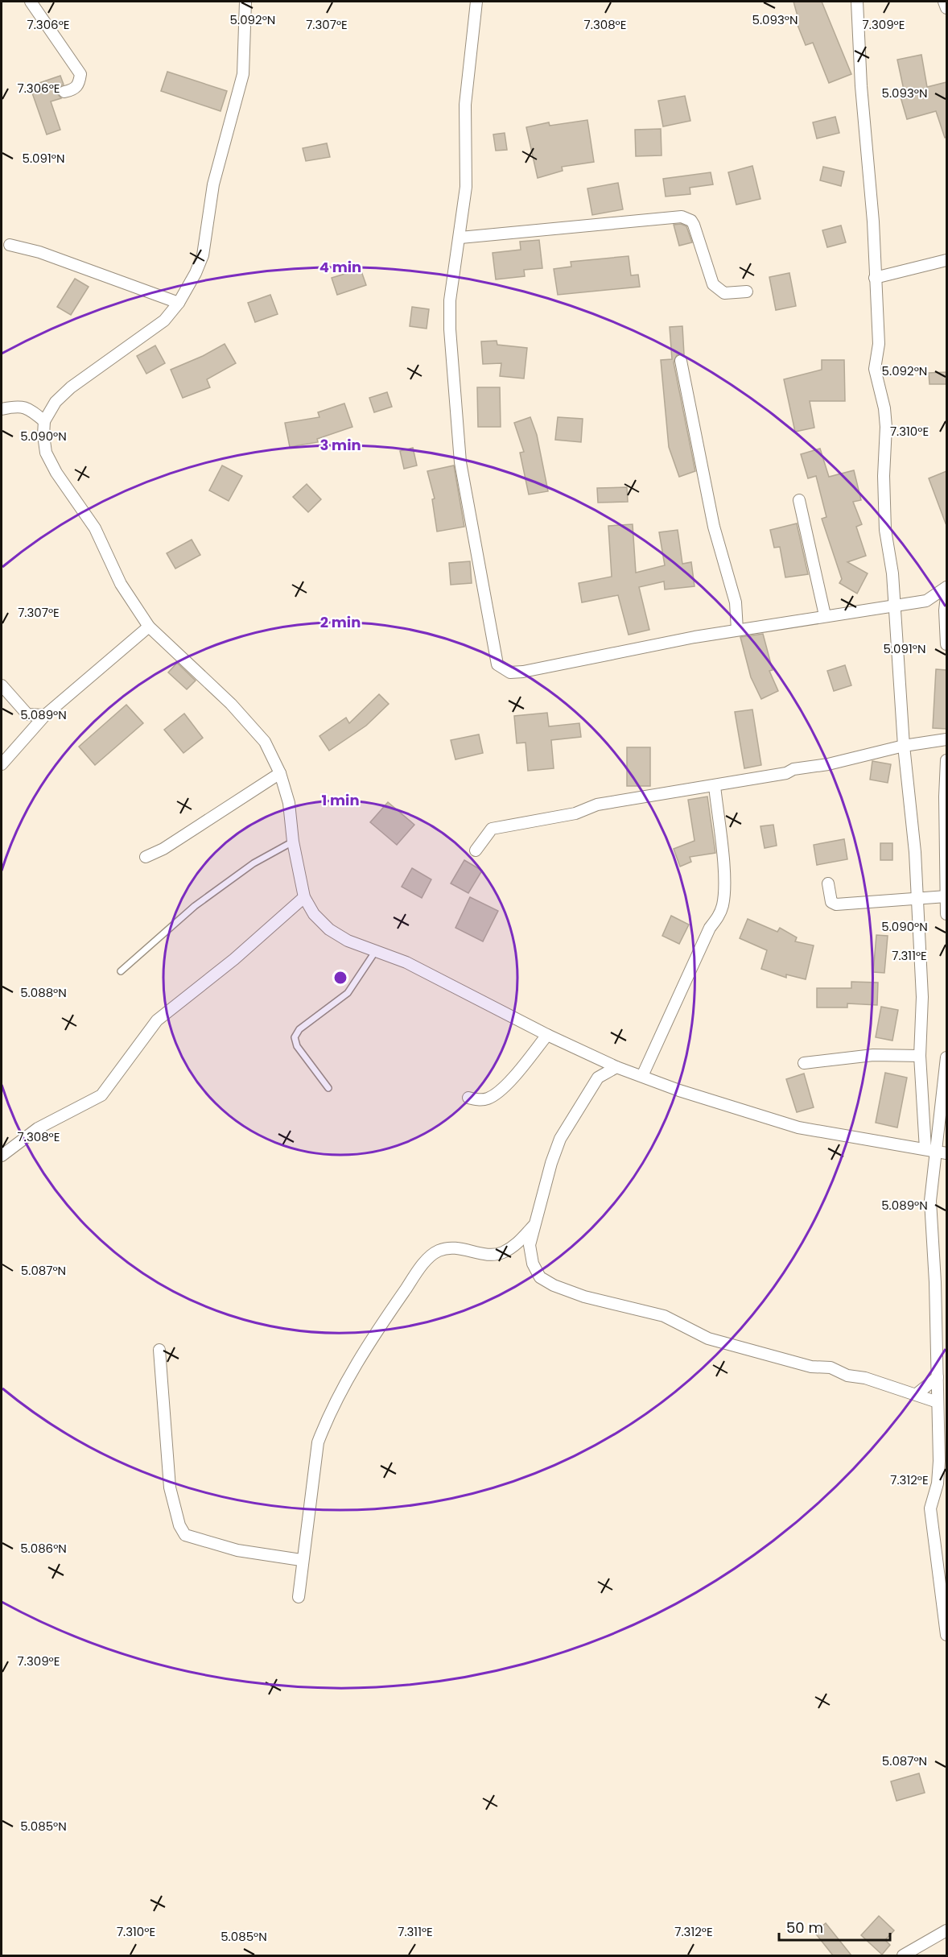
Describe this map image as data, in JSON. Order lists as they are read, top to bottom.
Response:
{
  "scale_bar": "50 m",
  "coordinates": [
    "5.092°N",
    "5.093°N",
    "7.306°E",
    "7.307°E",
    "7.308°E",
    "7.309°E",
    "5.091°N",
    "7.310°E",
    "5.090°N",
    "5.089°N",
    "7.311°E",
    "5.088°N",
    "5.087°N",
    "7.312°E",
    "5.086°N",
    "5.085°N"
  ],
  "rings": [
    "4 min",
    "3 min",
    "2 min",
    "1 min"
  ]
}
